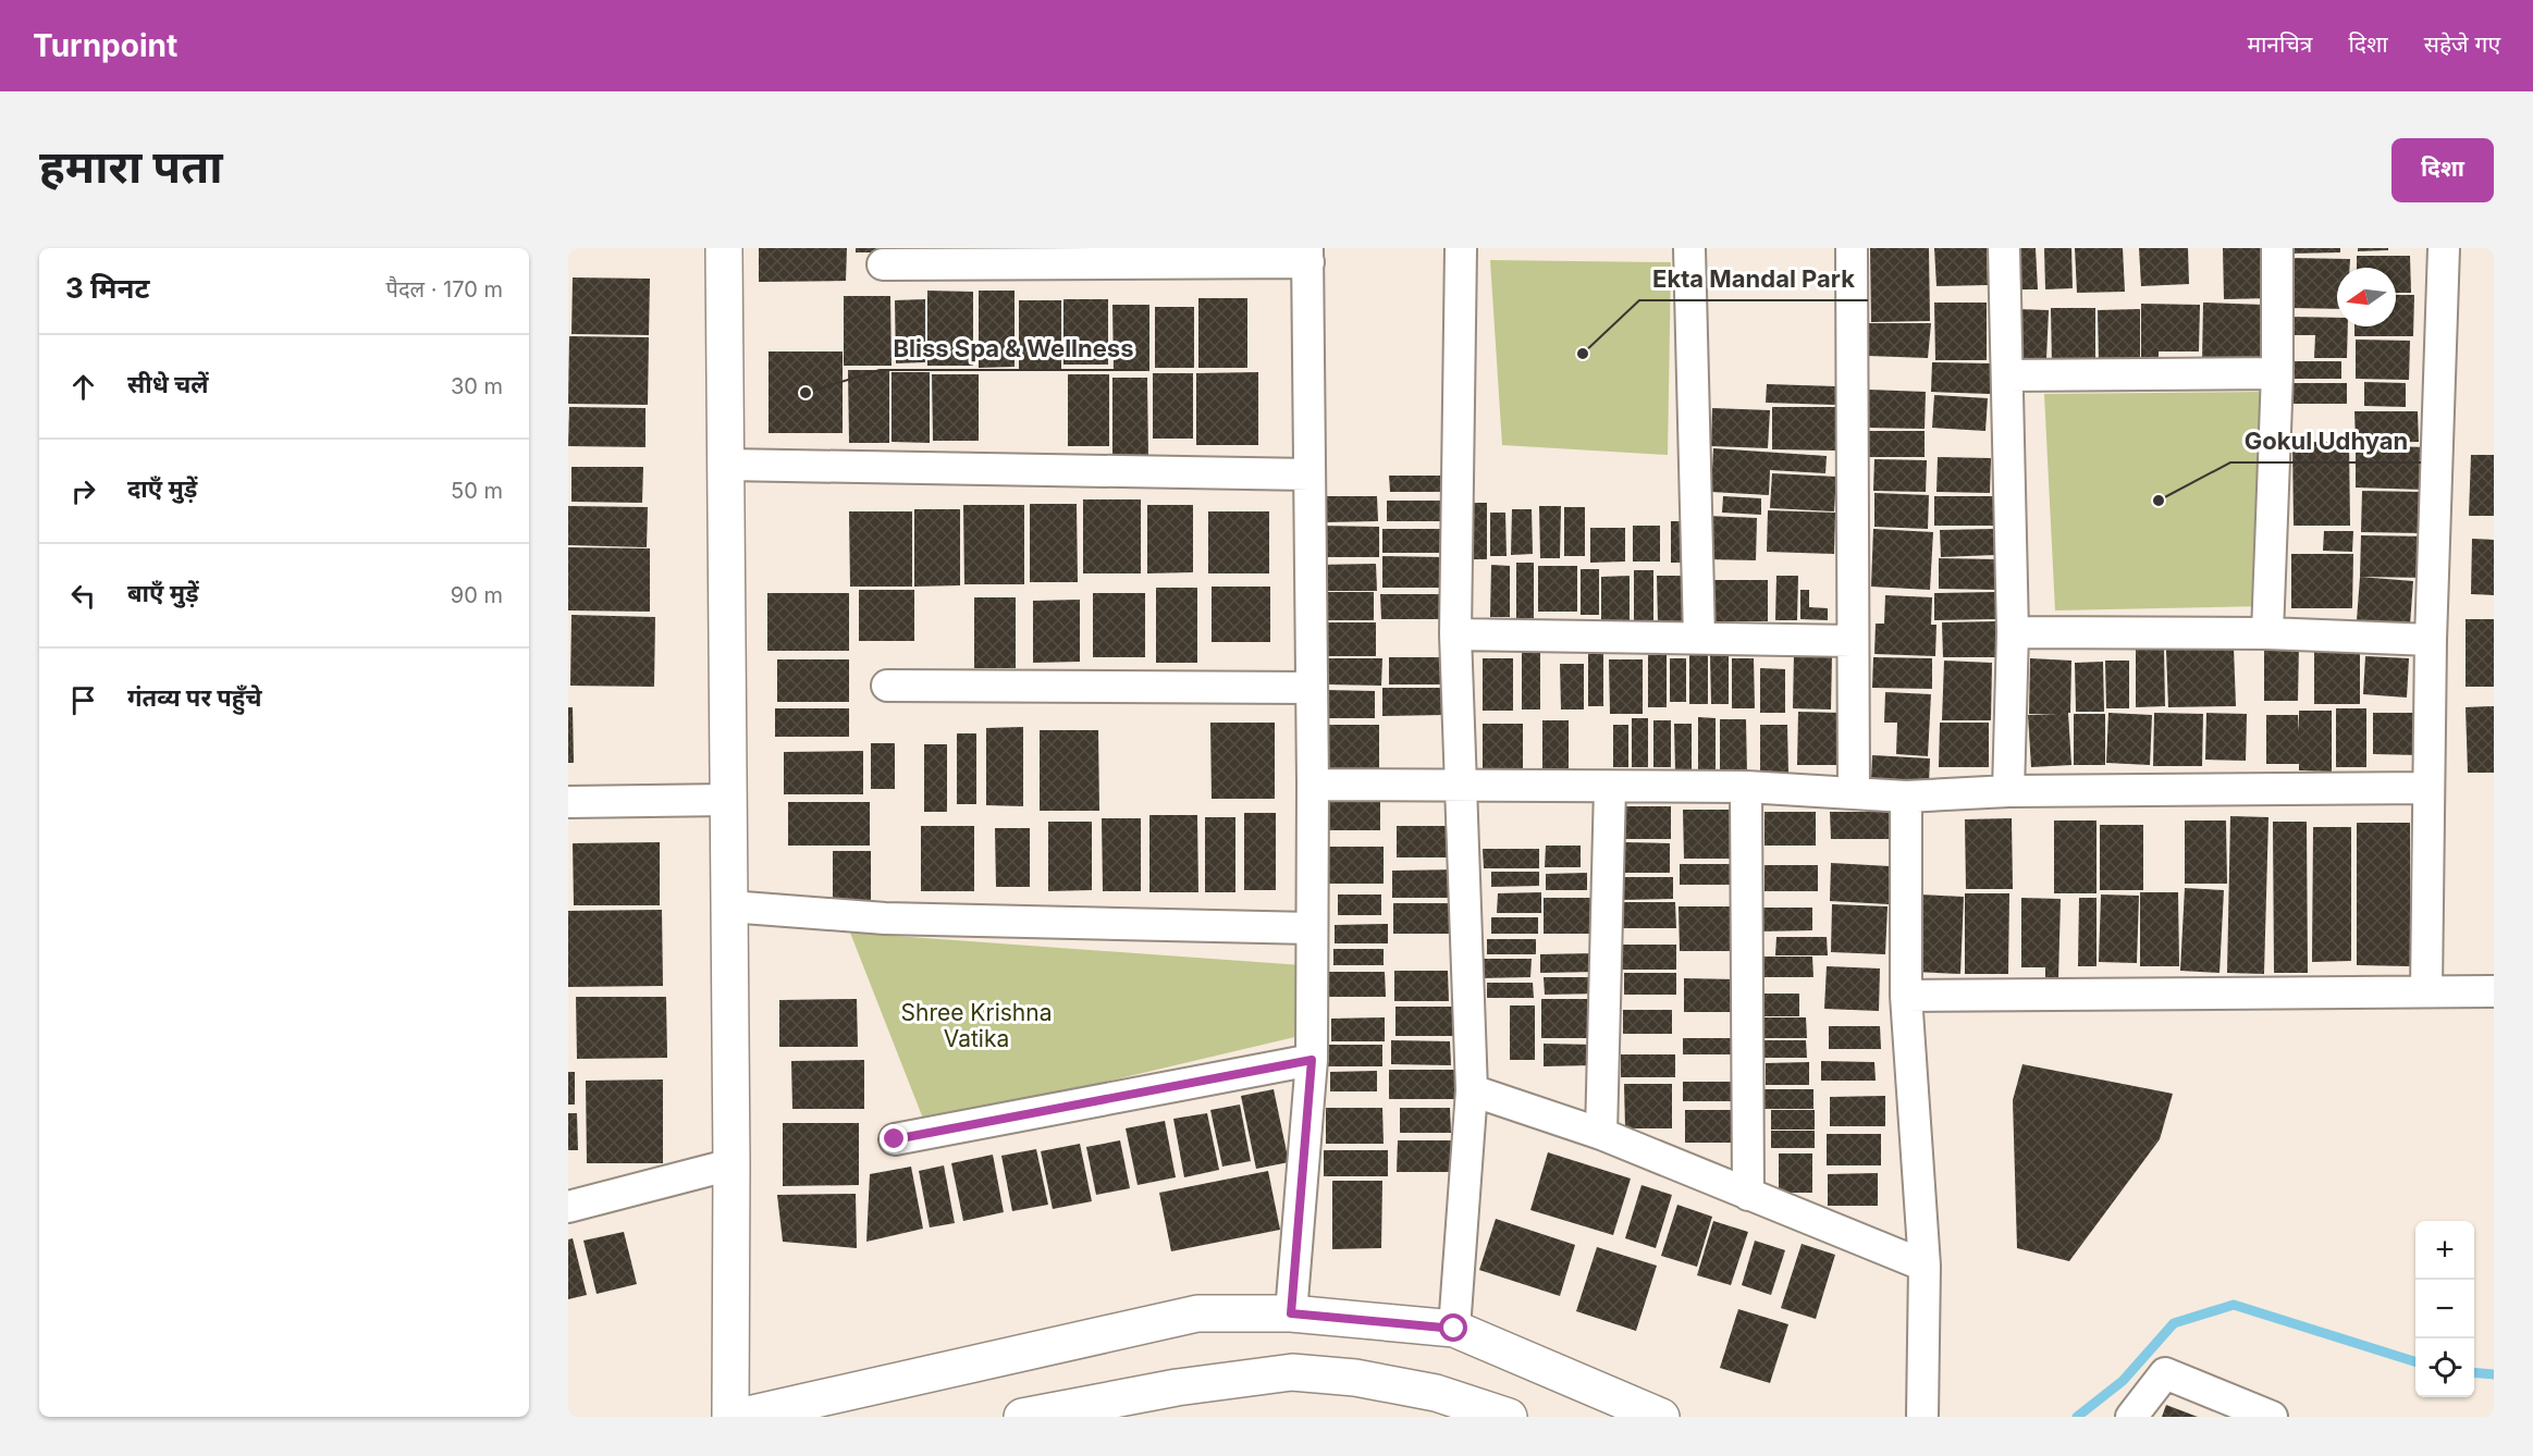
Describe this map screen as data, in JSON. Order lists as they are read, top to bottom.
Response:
{
  "parks": ["Shree Krishna Vatika"],
  "places": ["Ekta Mandal Park", "Bliss Spa & Wellness", "Gokul Udhyan"],
  "north": "left",
  "page": {
    "header": "Turnpoint",
    "nav": ["मानचित्र", "दिशा", "सहेजे गए"],
    "title": "हमारा पता",
    "buttons": "दिशा",
    "heading": ["3 मिनट", "पैदल · 170 m"],
    "list": [
      ["सीधे चलें", "30 m"],
      ["दाएँ मुड़ें", "50 m"],
      ["बाएँ मुड़ें", "90 m"],
      "गंतव्य पर पहुँचे"
    ],
    "map_buttons": ["+", "−"]
  }
}
